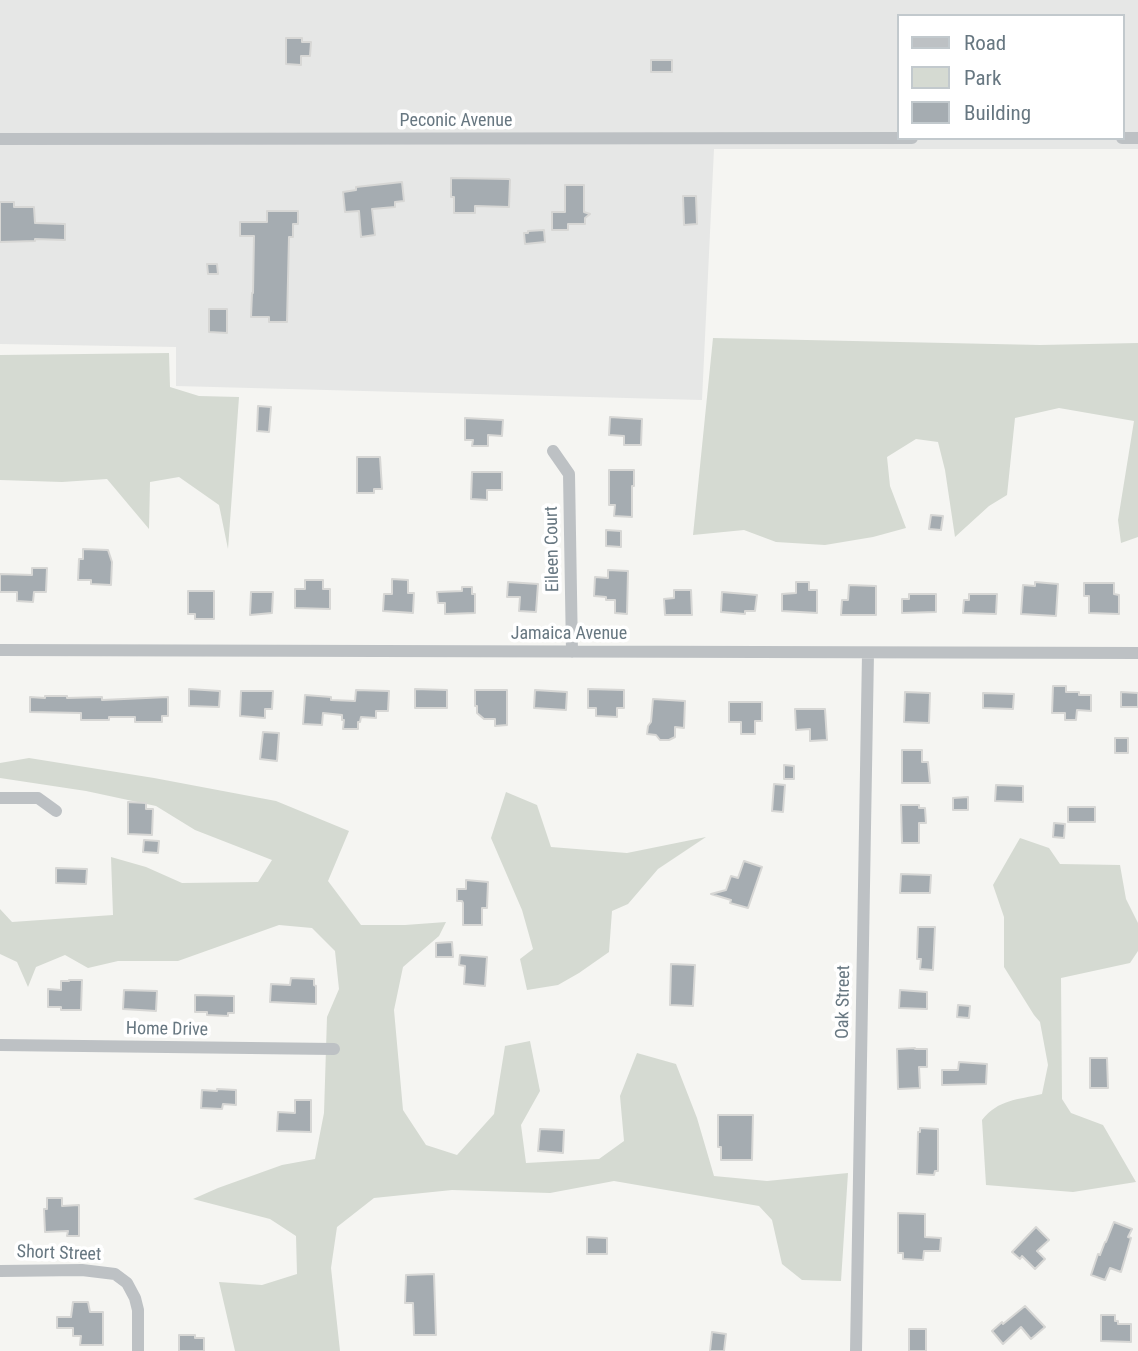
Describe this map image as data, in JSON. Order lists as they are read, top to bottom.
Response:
{
  "streets": {
    "street": [
      "Peconic Avenue",
      "Eileen Court",
      "Jamaica Avenue",
      "Oak Street",
      "Home Drive",
      "Short Street"
    ]
  },
  "crossings": [
    ["Eileen Court", "Jamaica Avenue"],
    ["Jamaica Avenue", "Oak Street"]
  ],
  "legend": ["Road", "Park", "Building"]
}
